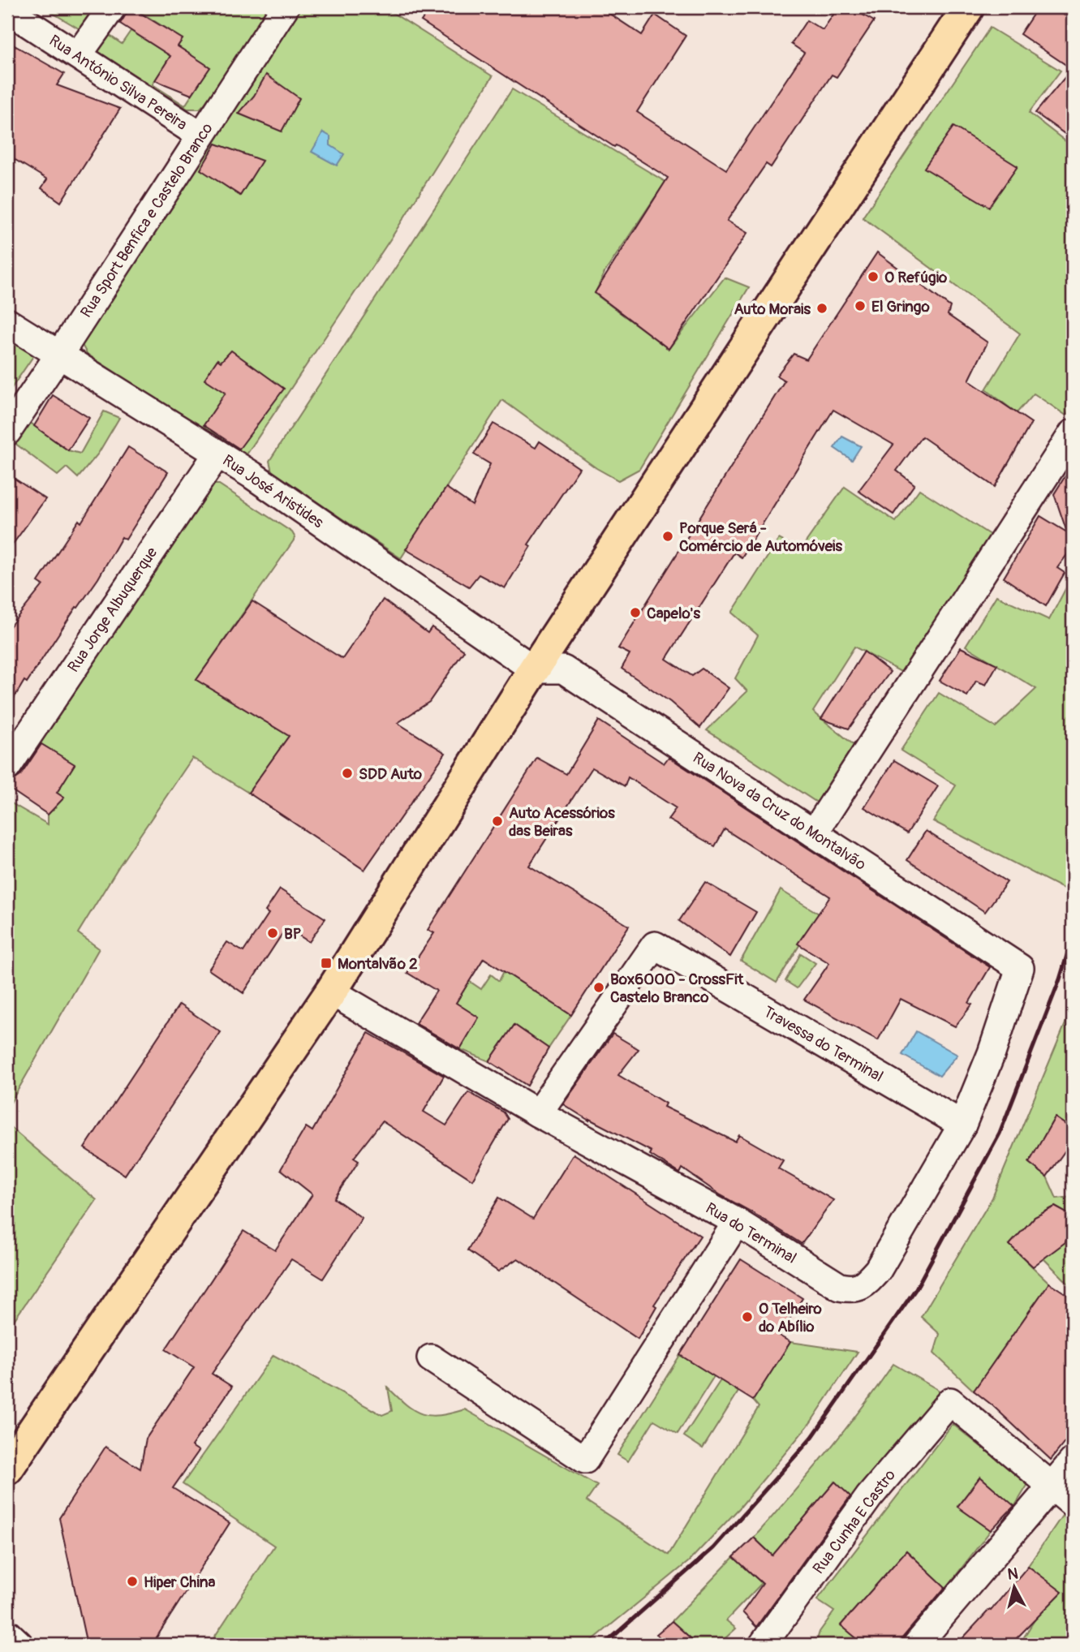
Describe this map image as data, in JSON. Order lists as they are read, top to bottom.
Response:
{
  "streets": {
    "street": [
      "Rua António Silva Pereira",
      "Rua Sport Benfica e Castelo Branco",
      "Rua José Aristides",
      "Rua Jorge Albuquerque",
      "Rua Nova da Cruz do Montalvão",
      "Travessa do Terminal",
      "Rua do Terminal",
      "Rua Cunha E Castro"
    ]
  },
  "crossings": [
    ["Rua António Silva Pereira", "Rua Sport Benfica e Castelo Branco"],
    ["Rua Sport Benfica e Castelo Branco", "Rua José Aristides"],
    ["Rua José Aristides", "Rua Jorge Albuquerque"],
    ["Rua José Aristides", "Rua Nova da Cruz do Montalvão"],
    ["Rua Nova da Cruz do Montalvão", "Rua do Terminal"],
    ["Travessa do Terminal", "Rua do Terminal"]
  ],
  "places": {
    "other": [
      "O Refúgio",
      "El Gringo",
      "Auto Morais",
      "Porque Será - Comércio de Automóveis",
      "Capelo's",
      "SDD Auto",
      "Auto Acessórios das Beiras",
      "BP",
      "Box6000 - CrossFit Castelo Branco",
      "O Telheiro do Abílio",
      "Hiper China"
    ],
    "transit": ["Montalvão 2"]
  },
  "north": "top"
}
